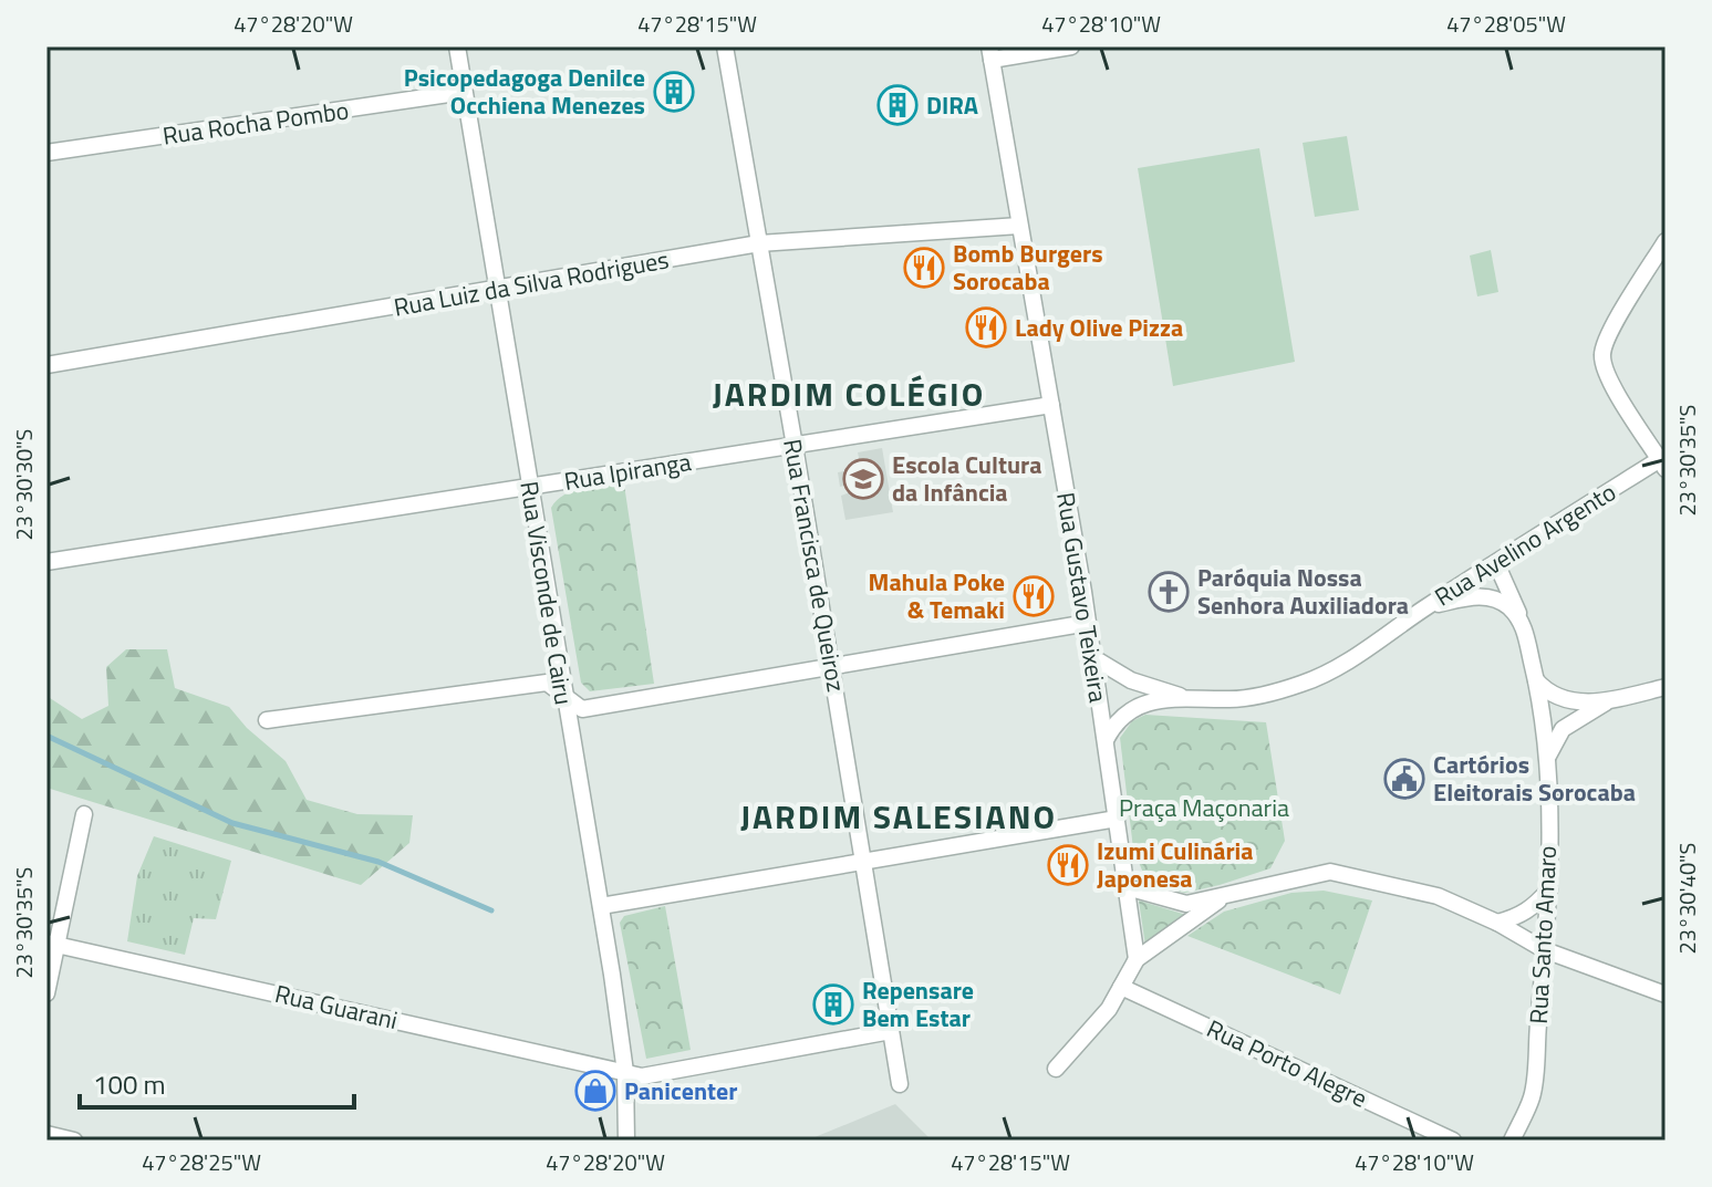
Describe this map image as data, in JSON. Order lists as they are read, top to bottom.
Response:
{
  "streets": {
    "street": [
      "Rua Rocha Pombo",
      "Rua Luiz da Silva Rodrigues",
      "Rua Ipiranga",
      "Rua Avelino Argento",
      "Rua Francisca de Queiroz",
      "Rua Visconde de Cairu",
      "Rua Gustavo Teixeira",
      "Rua Santo Amaro",
      "Rua Guarani",
      "Rua Porto Alegre"
    ]
  },
  "crossings": [
    ["Rua Rocha Pombo", "Rua Visconde de Cairu"],
    ["Rua Luiz da Silva Rodrigues", "Rua Francisca de Queiroz"],
    ["Rua Luiz da Silva Rodrigues", "Rua Visconde de Cairu"],
    ["Rua Luiz da Silva Rodrigues", "Rua Gustavo Teixeira"],
    ["Rua Ipiranga", "Rua Francisca de Queiroz"],
    ["Rua Ipiranga", "Rua Visconde de Cairu"],
    ["Rua Ipiranga", "Rua Gustavo Teixeira"],
    ["Rua Avelino Argento", "Rua Gustavo Teixeira"],
    ["Rua Avelino Argento", "Rua Santo Amaro"],
    ["Rua Francisca de Queiroz", "Rua Guarani"],
    ["Rua Visconde de Cairu", "Rua Guarani"]
  ],
  "districts": ["JARDIM COLÉGIO", "JARDIM SALESIANO"],
  "parks": ["Praça Maçonaria"],
  "places": {
    "building": ["Psicopedagoga Denilce Occhiena Menezes", "DIRA", "Repensare Bem Estar"],
    "restaurant": [
      "Bomb Burgers Sorocaba",
      "Lady Olive Pizza",
      "Mahula Poke & Temaki",
      "Izumi Culinária Japonesa"
    ],
    "school or university": ["Escola Cultura da Infância"],
    "church": ["Paróquia Nossa Senhora Auxiliadora"],
    "public building": ["Cartórios Eleitorais Sorocaba"],
    "shop": ["Panicenter"]
  },
  "scale_bar": "100 m",
  "coordinates": [
    "47°28'20\"W",
    "47°28'15\"W",
    "47°28'10\"W",
    "47°28'05\"W",
    "23°30'35\"S",
    "23°30'30\"S",
    "23°30'40\"S",
    "47°28'25\"W"
  ]
}
